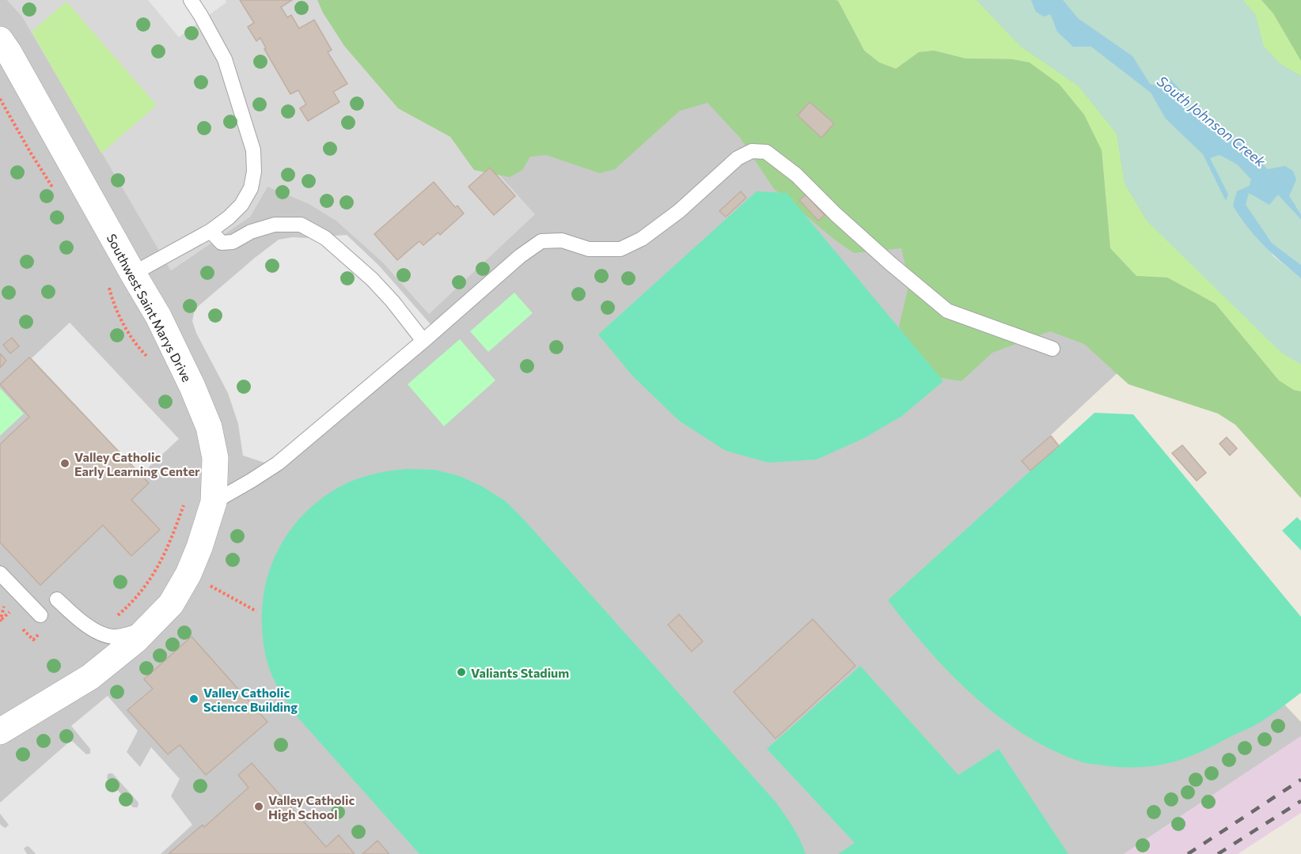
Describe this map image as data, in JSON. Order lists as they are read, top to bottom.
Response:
{
  "streets": {
    "street": ["Southwest Saint Marys Drive"]
  },
  "water": ["South Johnson Creek"],
  "places": [
    "Valley Catholic Early Learning Center",
    "Valiants Stadium",
    "Valley Catholic Science Building",
    "Valley Catholic High School"
  ]
}
